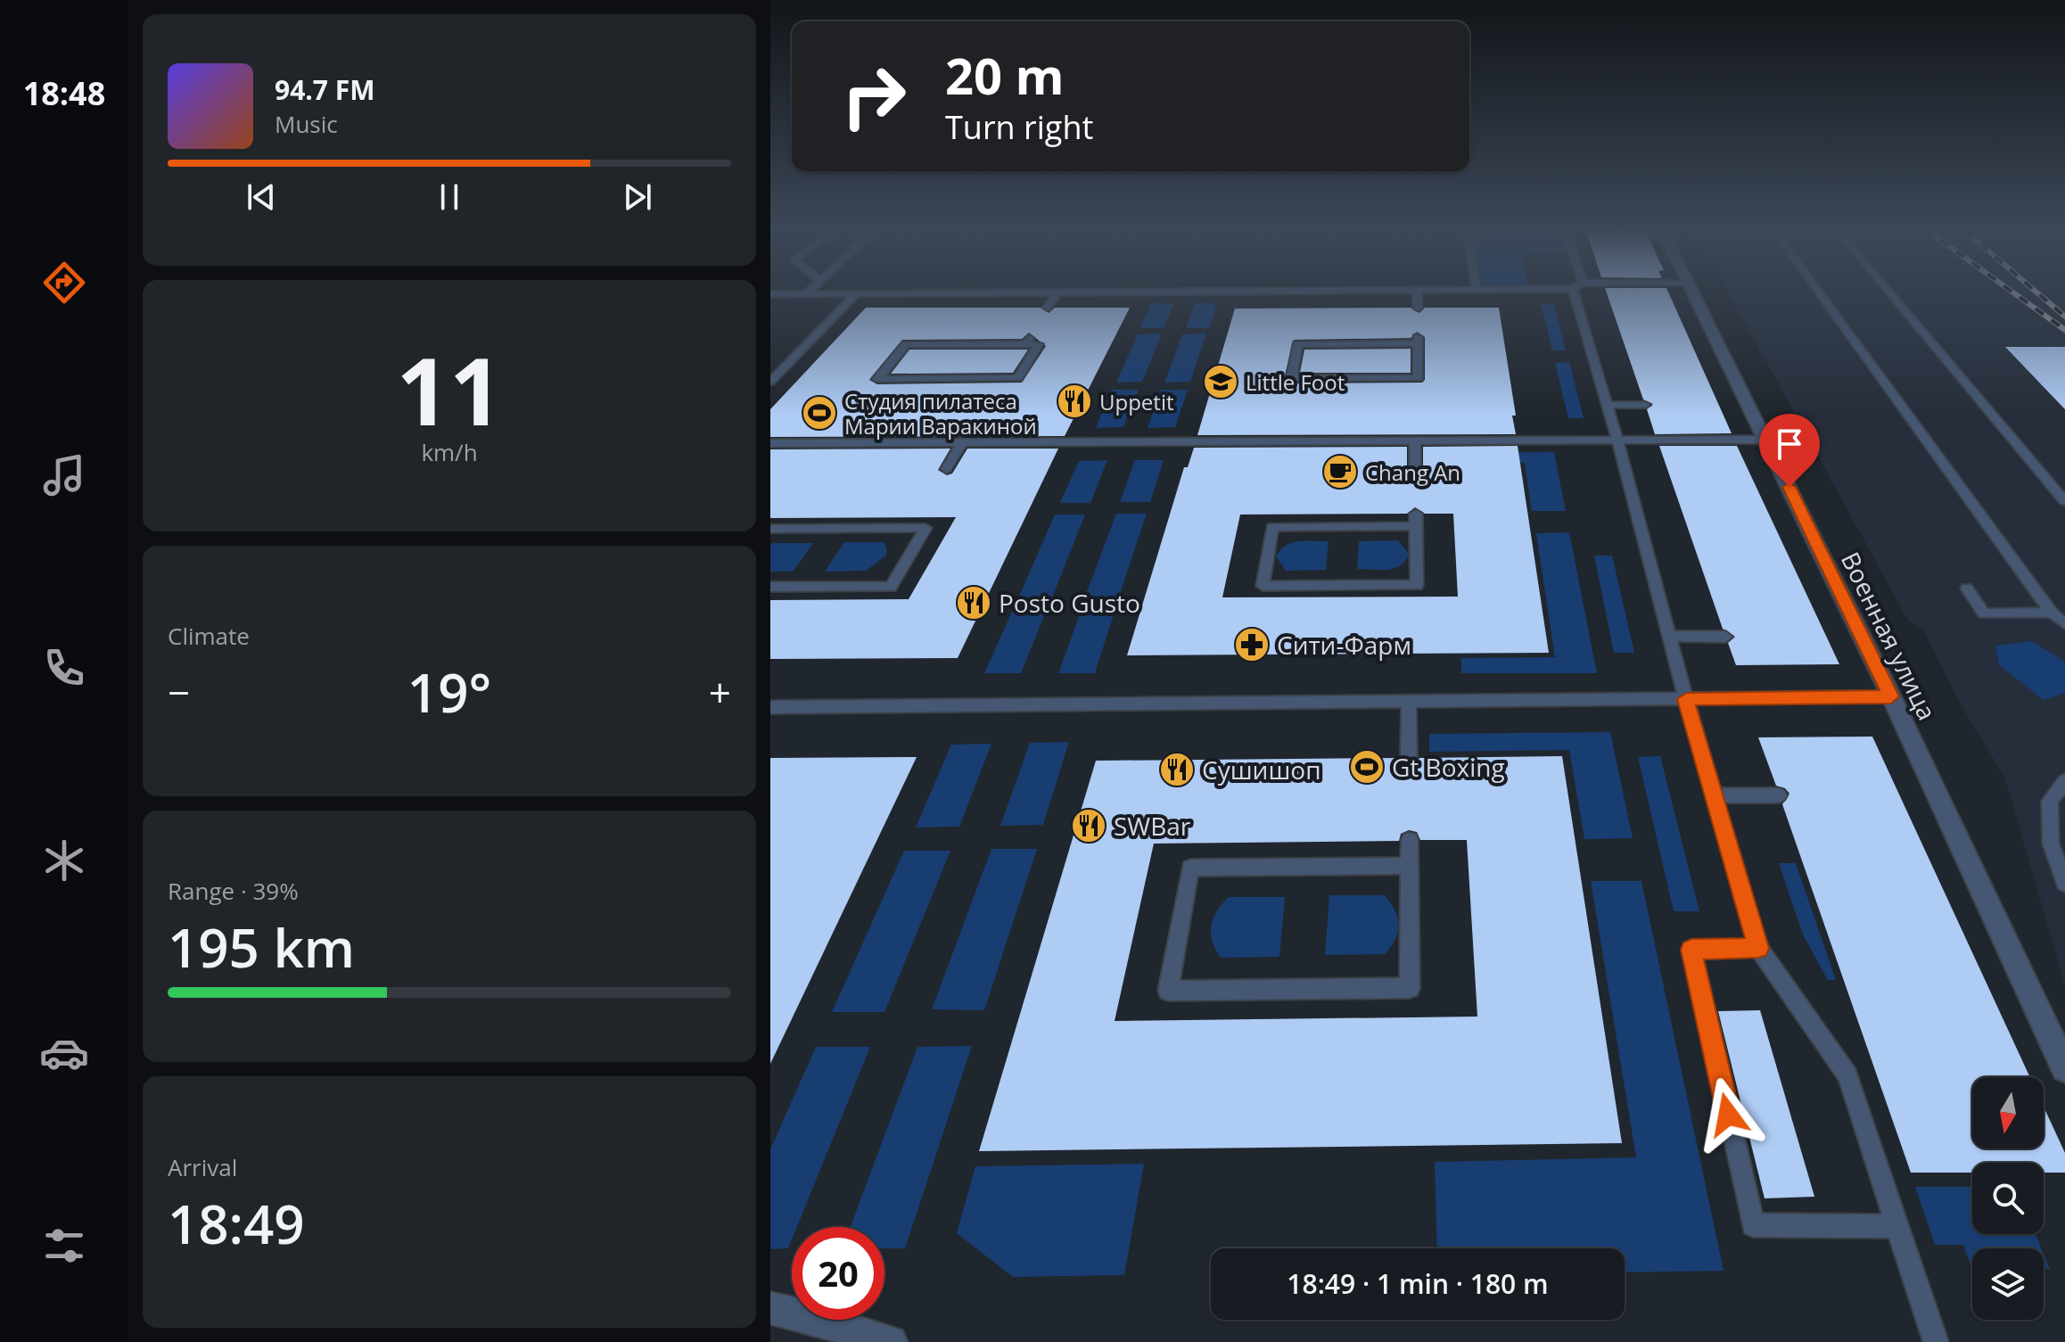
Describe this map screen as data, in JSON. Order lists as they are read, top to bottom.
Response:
{
  "streets": {
    "street": ["Военная улица"]
  },
  "places": {
    "school or university": ["Little Foot"],
    "restaurant": [
      "Uppetit",
      "Posto Gusto",
      "Сушишоп",
      "SWBar"
    ],
    "sports": ["Студия пилатеса Марии Варакиной", "Gt Boxing"],
    "cafe": ["Chang An"],
    "pharmacy": ["Сити-Фарм"]
  },
  "north": "bottom",
  "page": {
    "tabs": "18:48",
    "turn": ["20 m", "Turn right"],
    "song": ["94.7 FM", "Music"],
    "tile": [
      ["11", "km/h"],
      "Climate",
      ["Range · 39%", "195 km"],
      ["Arrival", "18:49"]
    ],
    "heat": ["−", "19°", "+"],
    "limit": "20",
    "trip": "18:49 · 1 min · 180 m"
  }
}
